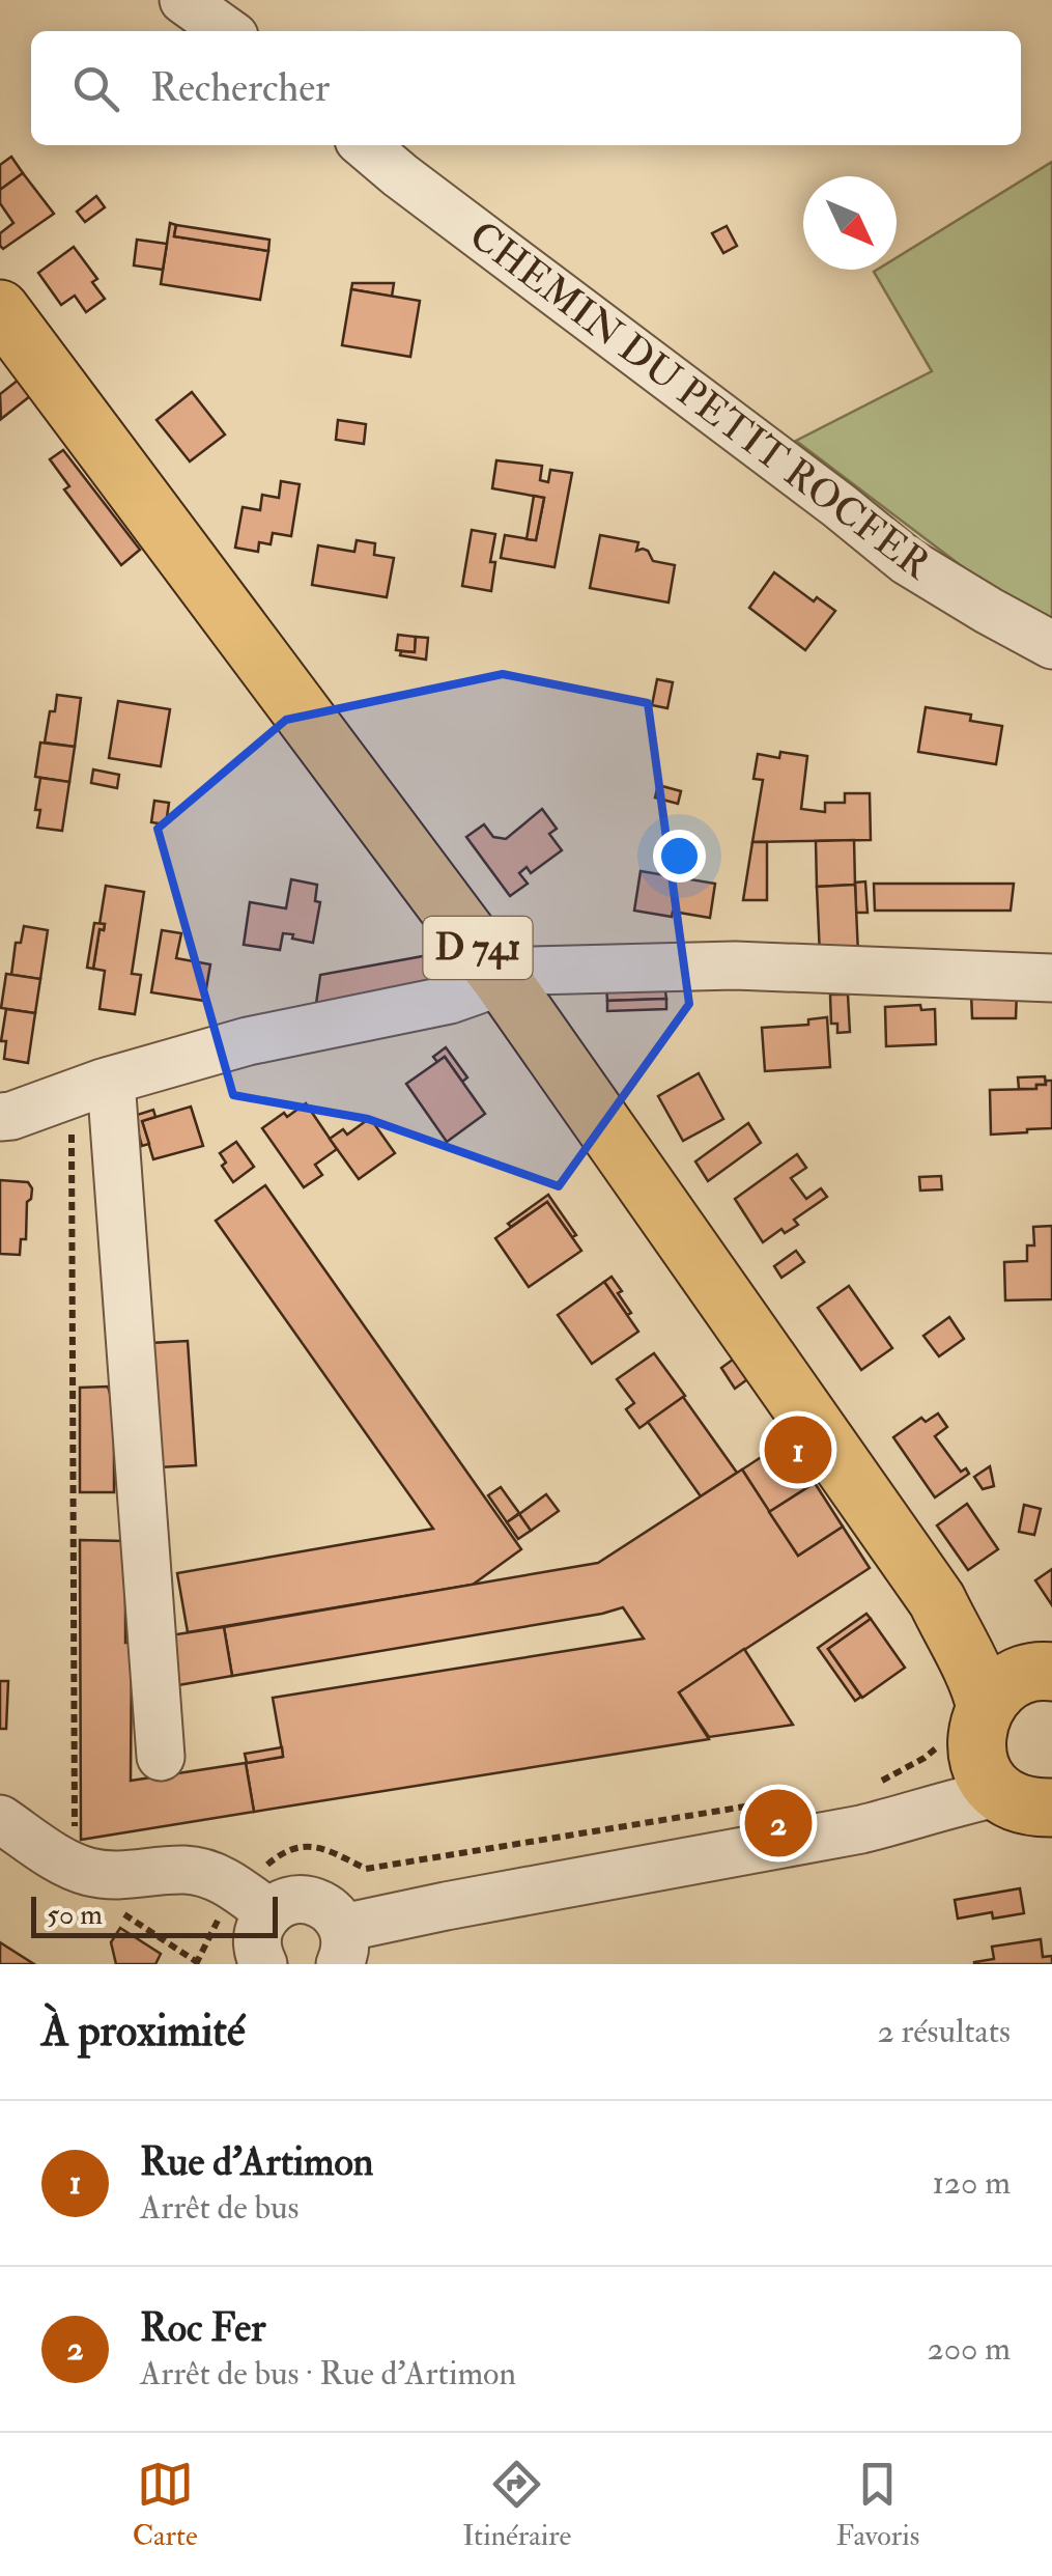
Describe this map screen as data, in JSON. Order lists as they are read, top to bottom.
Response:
{
  "streets": {
    "main road": ["D 741"],
    "street": ["CHEMIN DU PETIT ROCFER"]
  },
  "scale_bar": "50 m",
  "north": "bottom right",
  "page": {
    "search": "Rechercher",
    "pins": ["1", "2"],
    "scale": "50 m",
    "heading": ["À proximité", "2 résultats"],
    "list": [
      {
        "mark": "1",
        "name": "Rue d'Artimon",
        "note": "Arrêt de bus",
        "value": "120 m"
      },
      {
        "mark": "2",
        "name": "Roc Fer",
        "note": "Arrêt de bus · Rue d'Artimon",
        "value": "200 m"
      }
    ],
    "nav": ["Carte", "Itinéraire", "Favoris"]
  }
}
